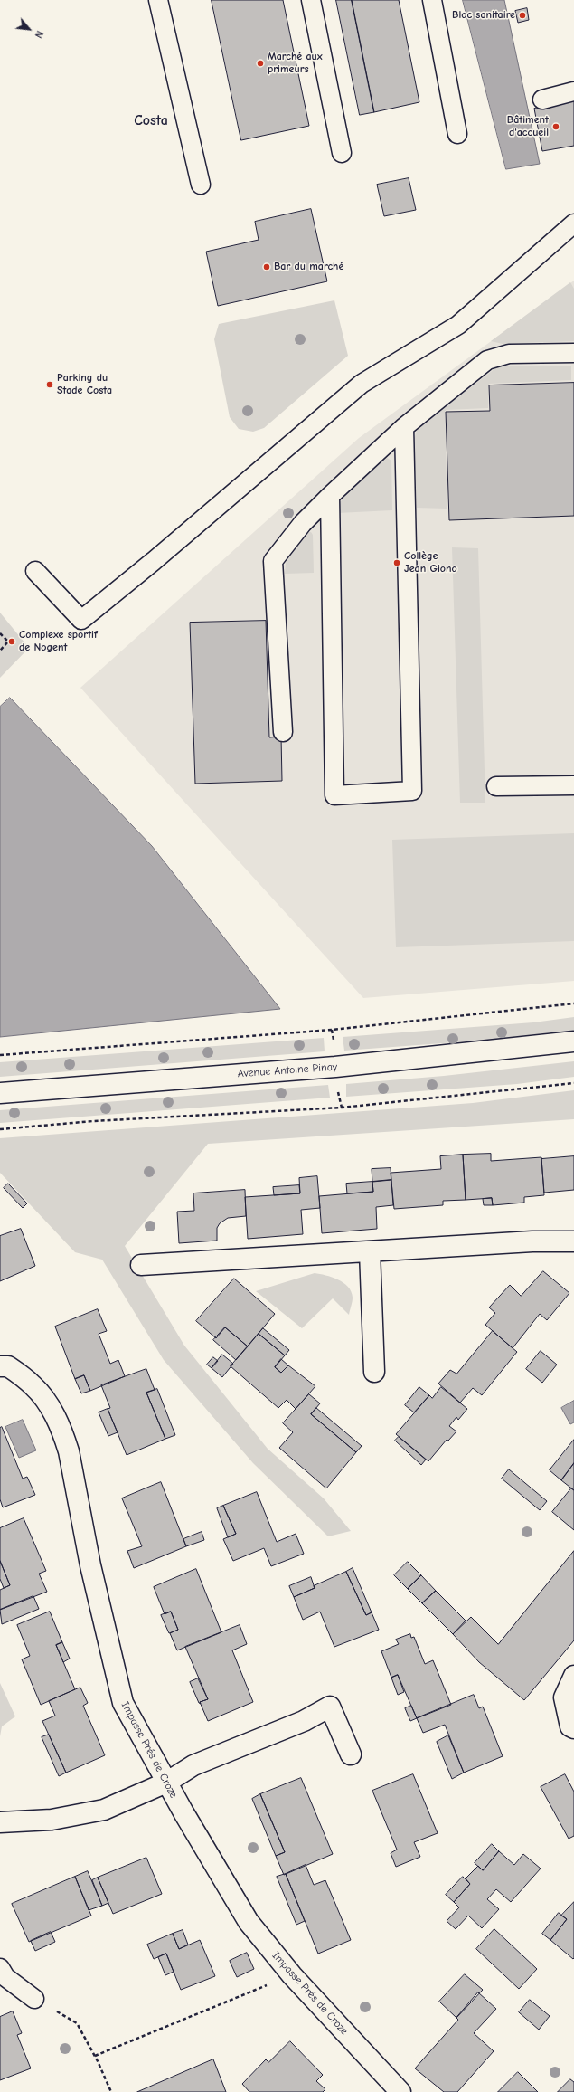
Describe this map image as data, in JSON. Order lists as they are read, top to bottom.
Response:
{
  "streets": {
    "street": ["Avenue Antoine Pinay", "Impasse Prés de Croze"]
  },
  "districts": ["Costa"],
  "places": [
    "Bloc sanitaire",
    "Marché aux primeurs",
    "Bâtiment d'accueil",
    "Bar du marché",
    "Parking du Stade Costa",
    "Collège Jean Giono",
    "Complexe sportif de Nogent"
  ],
  "north": "bottom right"
}
